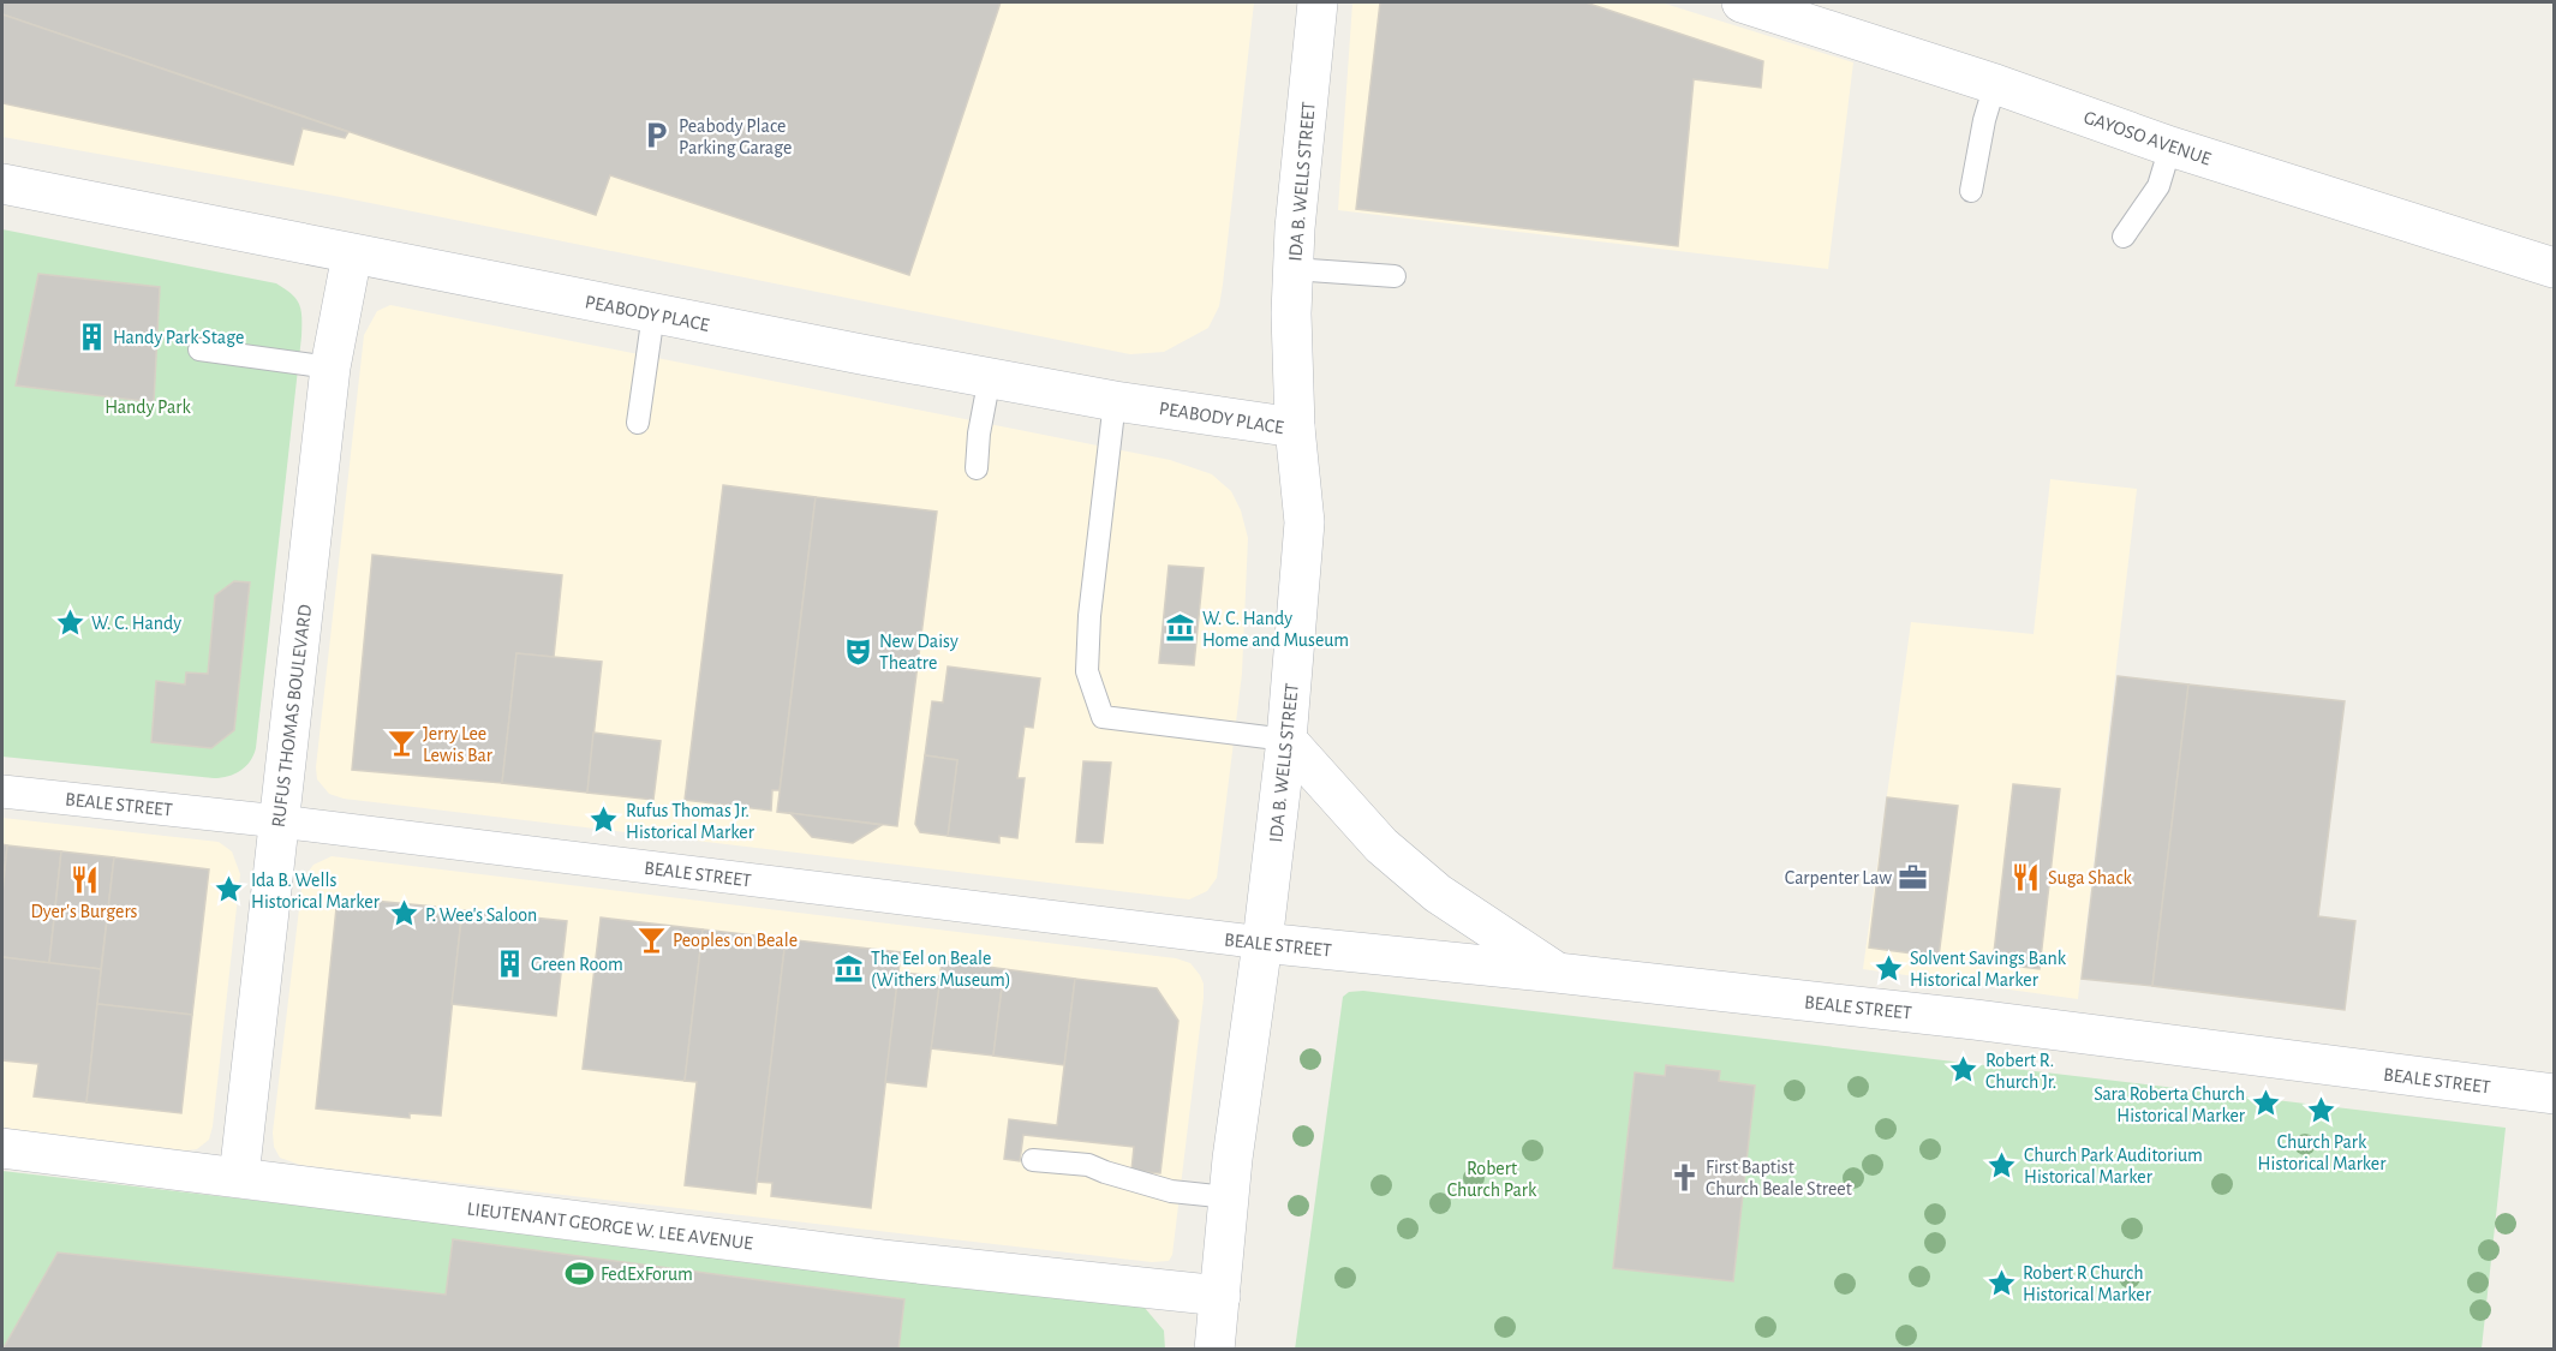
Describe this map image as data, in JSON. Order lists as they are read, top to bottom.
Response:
{
  "streets": {
    "street": [
      "GAYOSO AVENUE",
      "IDA B. WELLS STREET",
      "PEABODY PLACE",
      "RUFUS THOMAS BOULEVARD",
      "BEALE STREET",
      "LIEUTENANT GEORGE W. LEE AVENUE"
    ]
  },
  "crossings": [
    ["IDA B. WELLS STREET", "PEABODY PLACE"],
    ["IDA B. WELLS STREET", "BEALE STREET"],
    ["IDA B. WELLS STREET", "LIEUTENANT GEORGE W. LEE AVENUE"],
    ["PEABODY PLACE", "RUFUS THOMAS BOULEVARD"],
    ["RUFUS THOMAS BOULEVARD", "BEALE STREET"],
    ["RUFUS THOMAS BOULEVARD", "LIEUTENANT GEORGE W. LEE AVENUE"]
  ],
  "parks": ["Handy Park", "Robert Church Park"],
  "places": {
    "parking": ["Peabody Place Parking Garage"],
    "building": ["Handy Park Stage", "Green Room"],
    "place": [
      "W. C. Handy",
      "Rufus Thomas Jr. Historical Marker",
      "Ida B. Wells Historical Marker",
      "P. Wee's Saloon",
      "Solvent Savings Bank Historical Marker",
      "Robert R. Church Jr.",
      "Sara Roberta Church Historical Marker",
      "Church Park Historical Marker",
      "Church Park Auditorium Historical Marker",
      "Robert R Church Historical Marker"
    ],
    "museum": ["W. C. Handy Home and Museum", "The Eel on Beale (Withers Museum)"],
    "theatre": ["New Daisy Theatre"],
    "bar": ["Jerry Lee Lewis Bar", "Peoples on Beale"],
    "office": ["Carpenter Law"],
    "restaurant": ["Suga Shack", "Dyer's Burgers"],
    "church": ["First Baptist Church Beale Street"],
    "sports": ["FedExForum"]
  }
}
